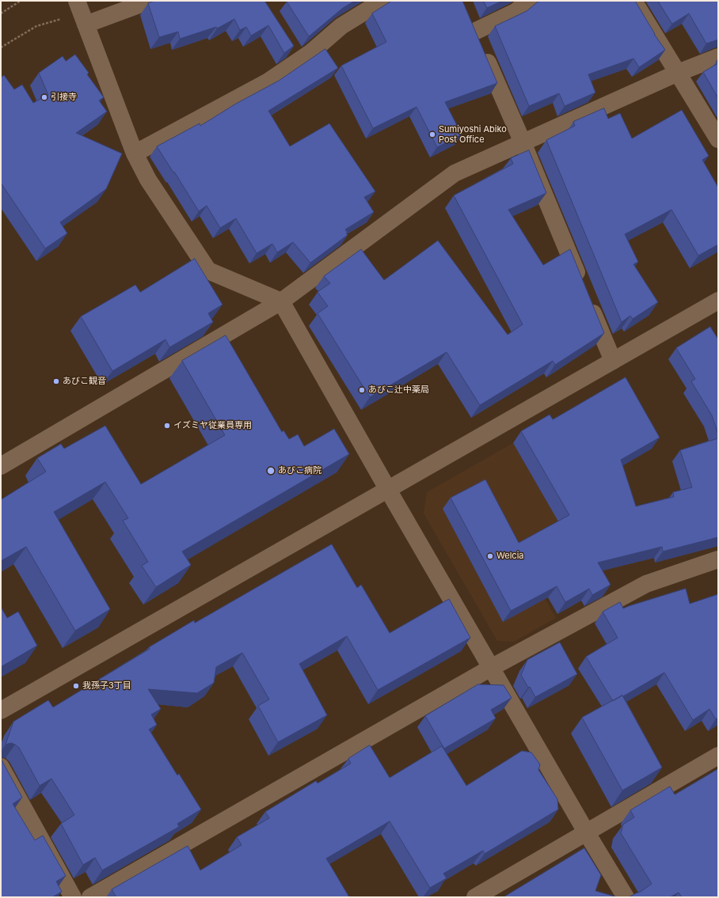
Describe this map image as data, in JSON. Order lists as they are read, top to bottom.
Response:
{
  "places": [
    "引接寺",
    "Sumiyoshi Abiko Post Office",
    "あびこ観音",
    "あびこ辻中薬局",
    "イズミヤ従業員専用",
    "あびこ病院",
    "Welcia",
    "我孫子3丁目"
  ]
}
